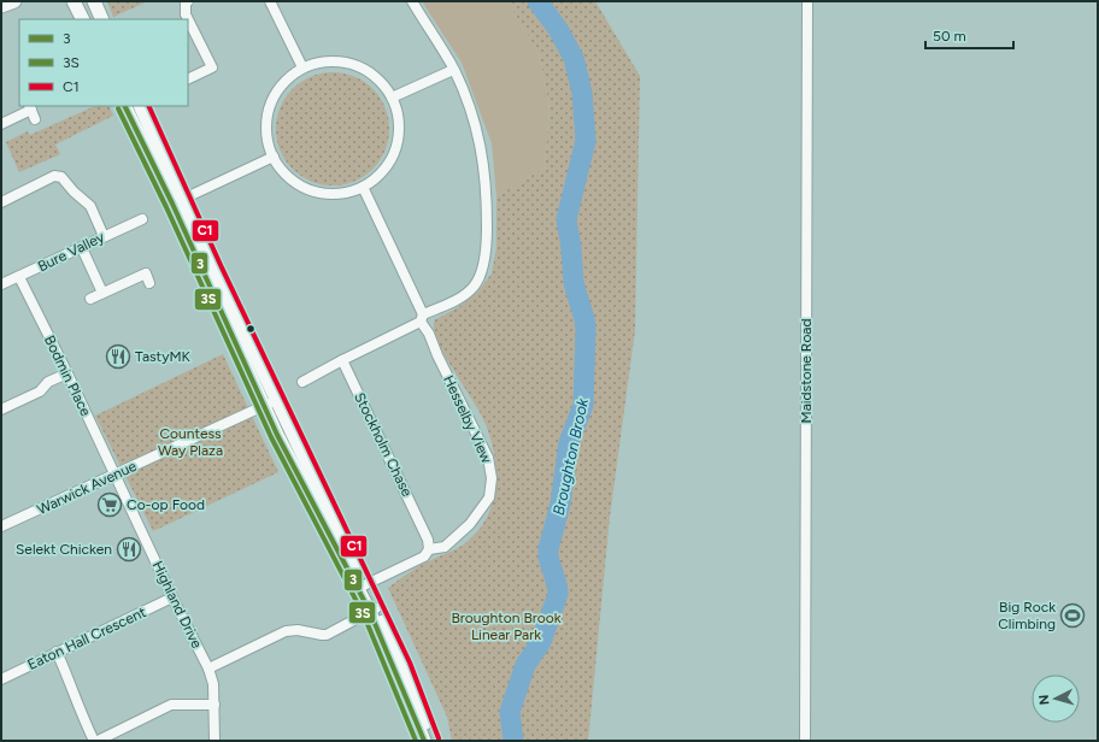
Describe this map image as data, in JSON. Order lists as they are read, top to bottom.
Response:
{
  "streets": {
    "street": [
      "Bure Valley",
      "Maidstone Road",
      "Bodmin Place",
      "Hesselby View",
      "Stockholm Chase",
      "Warwick Avenue",
      "Highland Drive",
      "Eaton Hall Crescent"
    ]
  },
  "crossings": [
    ["Bure Valley", "Bodmin Place"],
    ["Bodmin Place", "Warwick Avenue"],
    ["Bodmin Place", "Highland Drive"],
    ["Hesselby View", "Stockholm Chase"],
    ["Warwick Avenue", "Highland Drive"],
    ["Highland Drive", "Eaton Hall Crescent"]
  ],
  "water": ["Broughton Brook"],
  "parks": ["Countess Way Plaza", "Broughton Brook Linear Park"],
  "places": {
    "restaurant": ["TastyMK", "Selekt Chicken"],
    "supermarket": ["Co-op Food"],
    "sports": ["Big Rock Climbing"]
  },
  "lines": ["transit line 3", "transit line C1", "transit line 3S"],
  "legend": ["3", "3S", "C1"],
  "scale_bar": "50 m",
  "north": "left"
}
